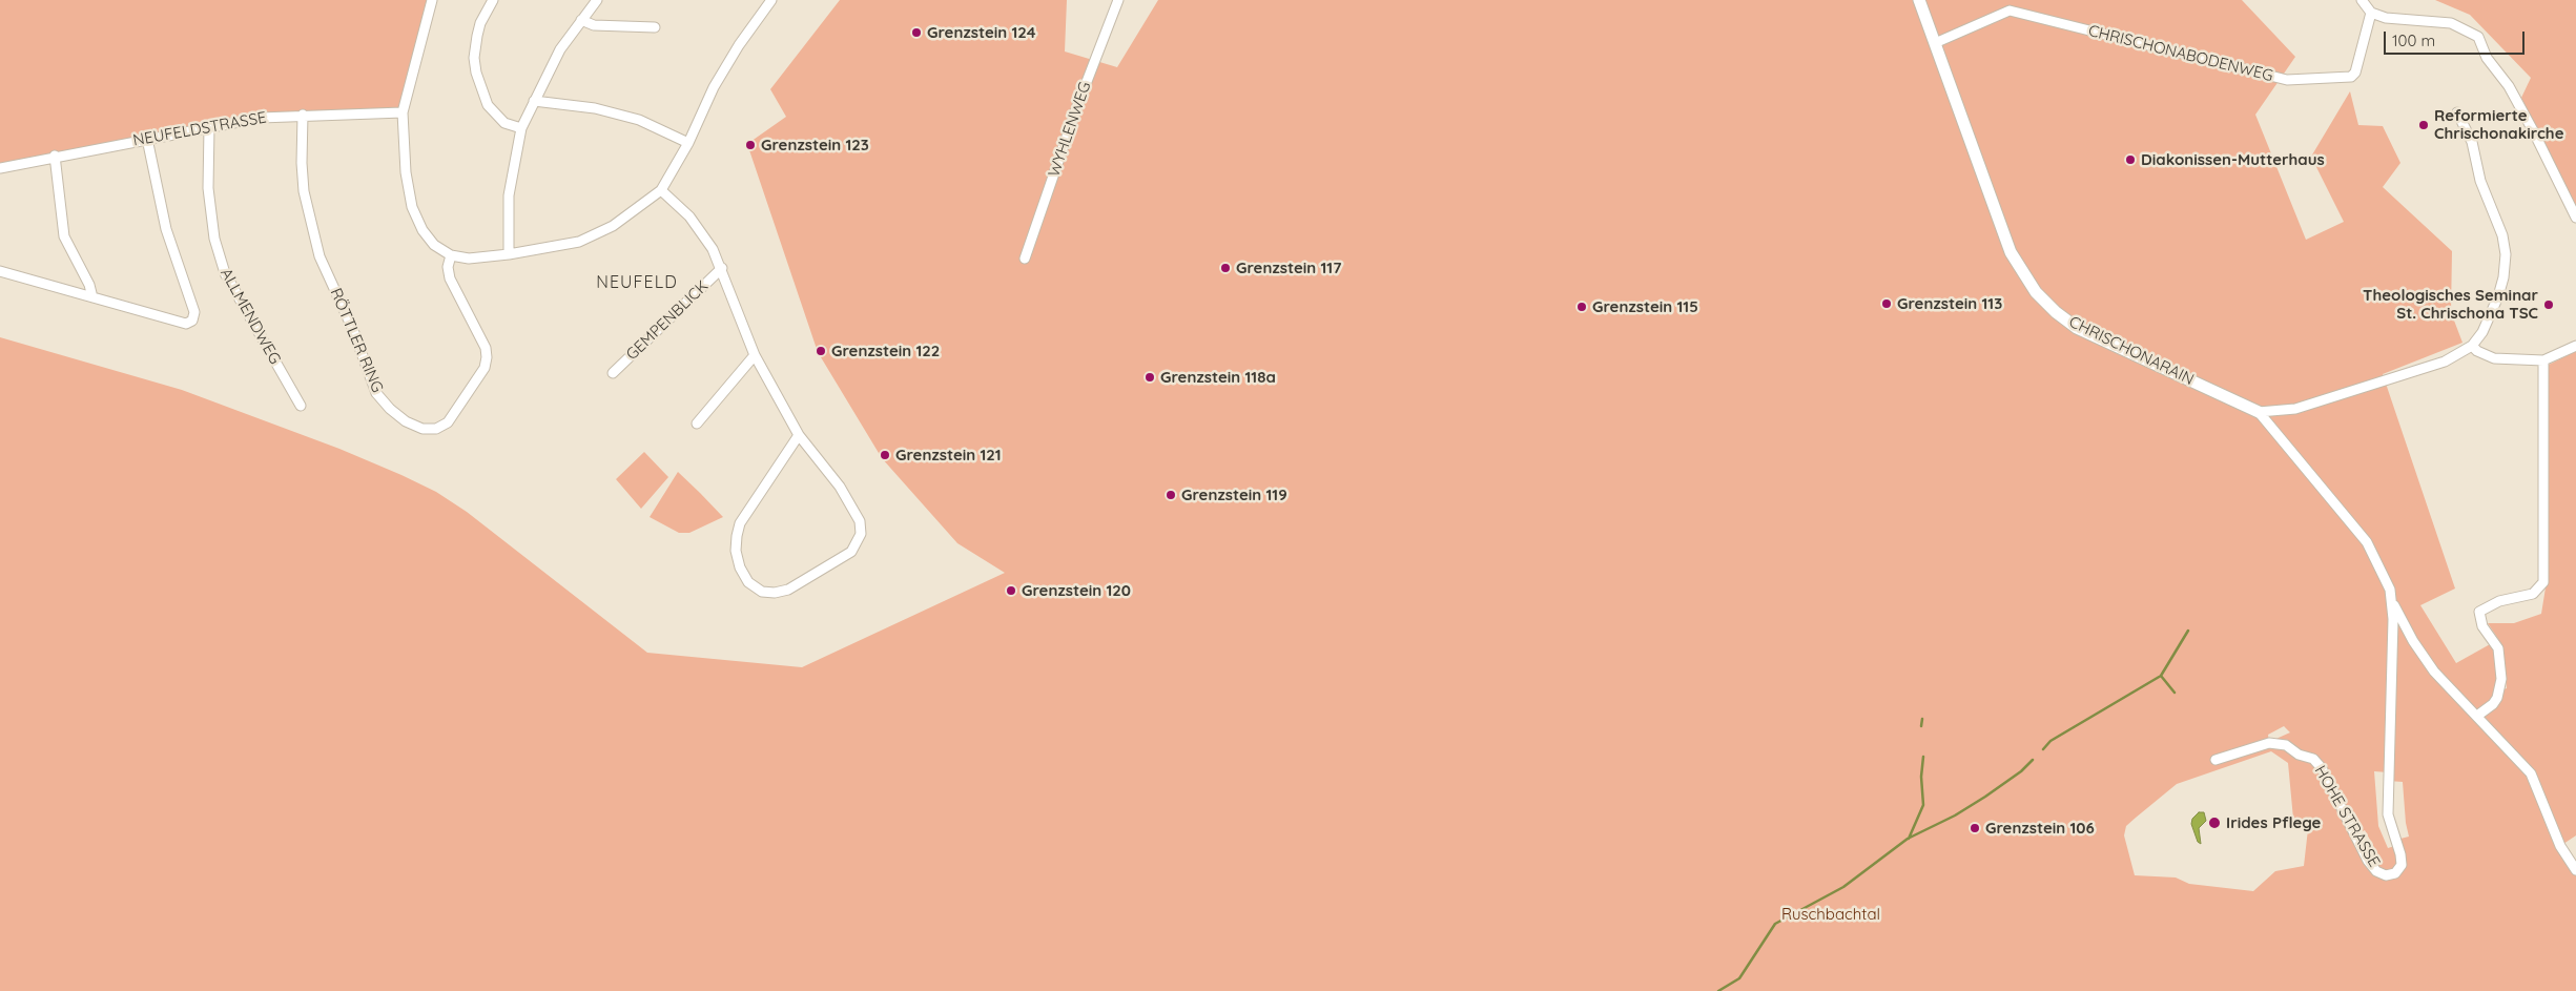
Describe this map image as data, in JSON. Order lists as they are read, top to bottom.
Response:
{
  "streets": {
    "street": [
      "CHRISCHONABODENWEG",
      "NEUFELDSTRASSE",
      "WYHLENWEG",
      "ALLMENDWEG",
      "GEMPENBLICK",
      "RÖTTLER RING",
      "CHRISCHONARAIN",
      "HOHE STRASSE"
    ]
  },
  "crossings": [
    ["CHRISCHONABODENWEG", "CHRISCHONARAIN"],
    ["NEUFELDSTRASSE", "ALLMENDWEG"],
    ["NEUFELDSTRASSE", "RÖTTLER RING"],
    ["CHRISCHONARAIN", "HOHE STRASSE"]
  ],
  "districts": ["NEUFELD"],
  "parks": ["Ruschbachtal"],
  "places": [
    "Grenzstein 124",
    "Reformierte Chrischonakirche",
    "Grenzstein 123",
    "Diakonissen-Mutterhaus",
    "Grenzstein 117",
    "Grenzstein 113",
    "Theologisches Seminar St. Chrischona TSC",
    "Grenzstein 115",
    "Grenzstein 122",
    "Grenzstein 118a",
    "Grenzstein 121",
    "Grenzstein 119",
    "Grenzstein 120",
    "Irides Pflege",
    "Grenzstein 106"
  ],
  "scale_bar": "100 m"
}
